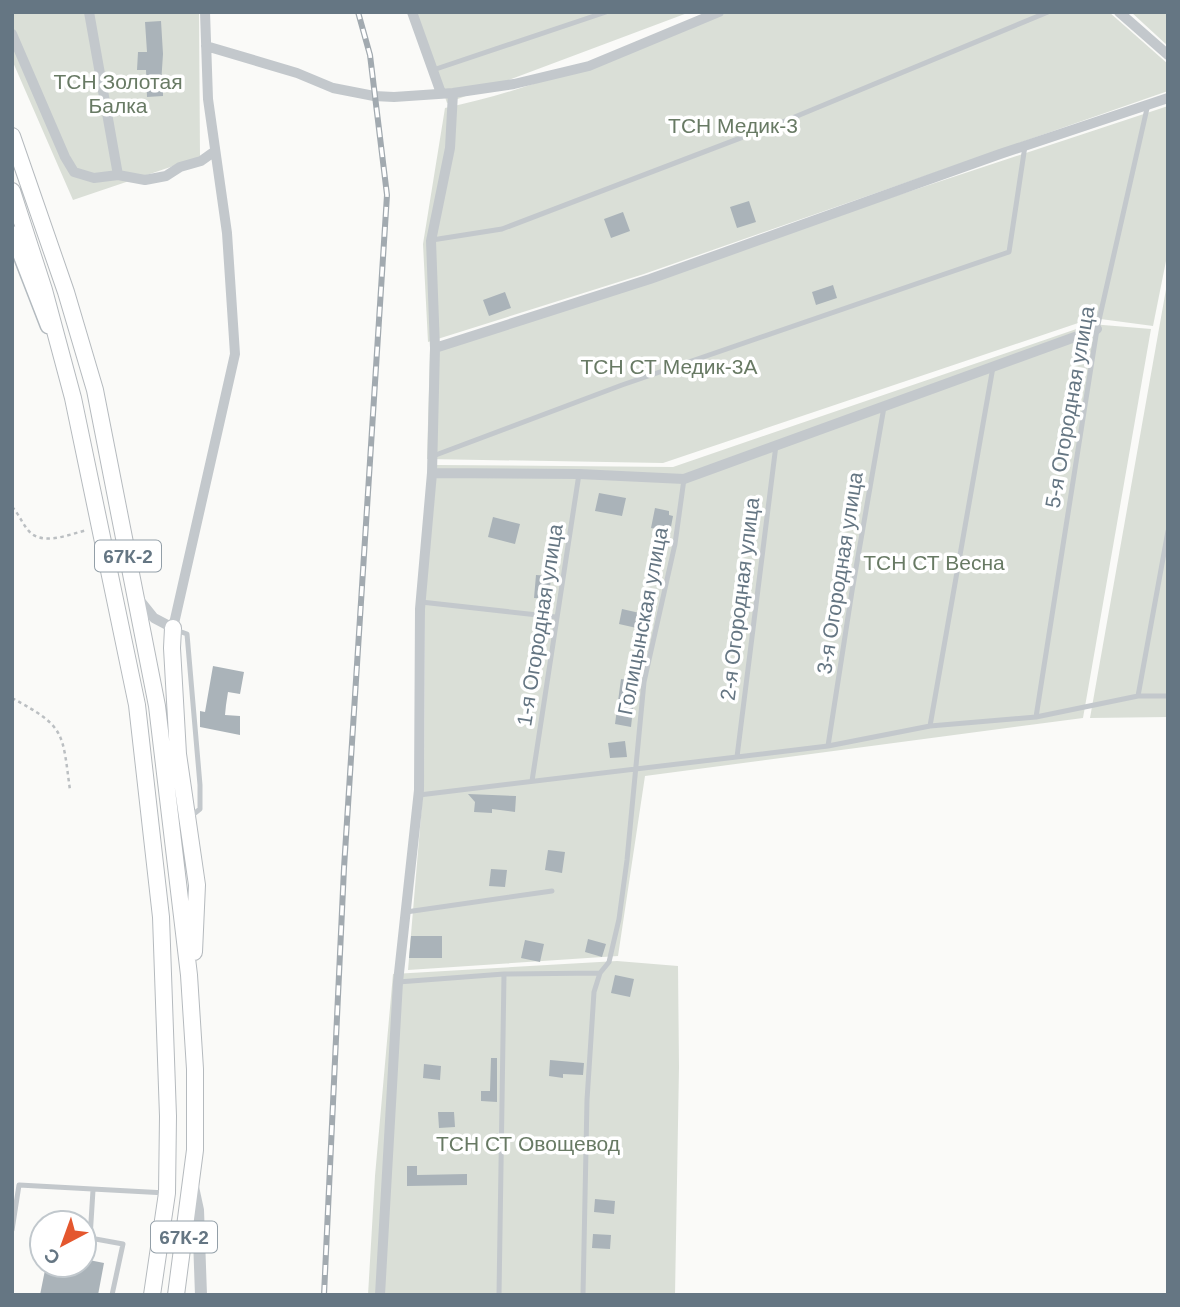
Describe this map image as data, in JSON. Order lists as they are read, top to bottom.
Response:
{
  "streets": {
    "main road": ["67К-2"],
    "lane": [
      "5-я Огородная улица",
      "3-я Огородная улица",
      "2-я Огородная улица",
      "Голицынская улица",
      "1-я Огородная улица"
    ]
  },
  "parks": [
    "ТСН Золотая Балка",
    "ТСН Медик-3",
    "ТСН СТ Медик-3А",
    "ТСН СТ Весна",
    "ТСН СТ Овощевод"
  ],
  "north": "bottom left"
}
